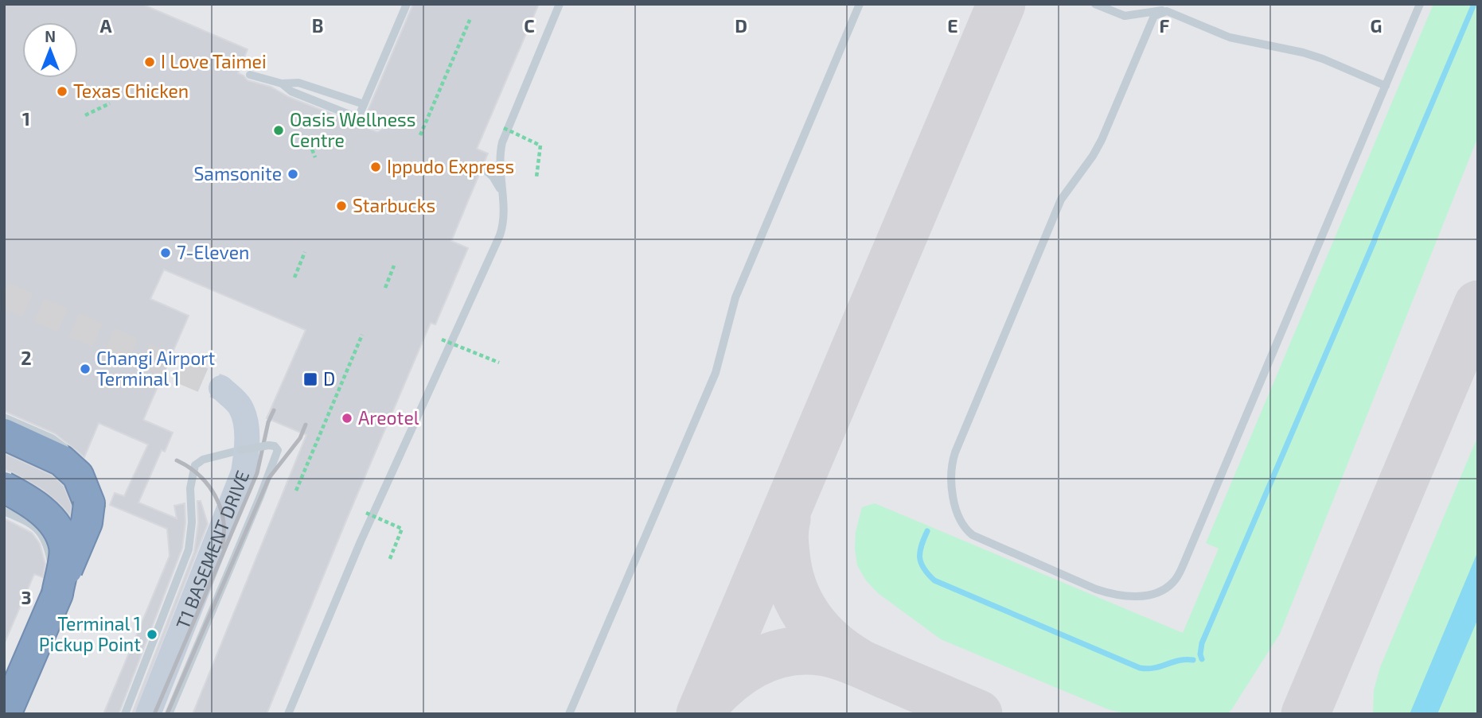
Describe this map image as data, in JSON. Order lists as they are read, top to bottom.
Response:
{
  "streets": {
    "main road": ["T1 BASEMENT DRIVE"]
  },
  "places": {
    "other": [
      "I Love Taimei",
      "Texas Chicken",
      "Oasis Wellness Centre",
      "Ippudo Express",
      "Samsonite",
      "Starbucks",
      "7-Eleven",
      "Changi Airport Terminal 1",
      "Areotel",
      "Terminal 1 Pickup Point"
    ],
    "transit": ["D"]
  },
  "north": "top",
  "grid": {
    "columns": [
      "A",
      "B",
      "C",
      "D",
      "E",
      "F",
      "G"
    ],
    "rows": ["1", "2", "3"]
  }
}
